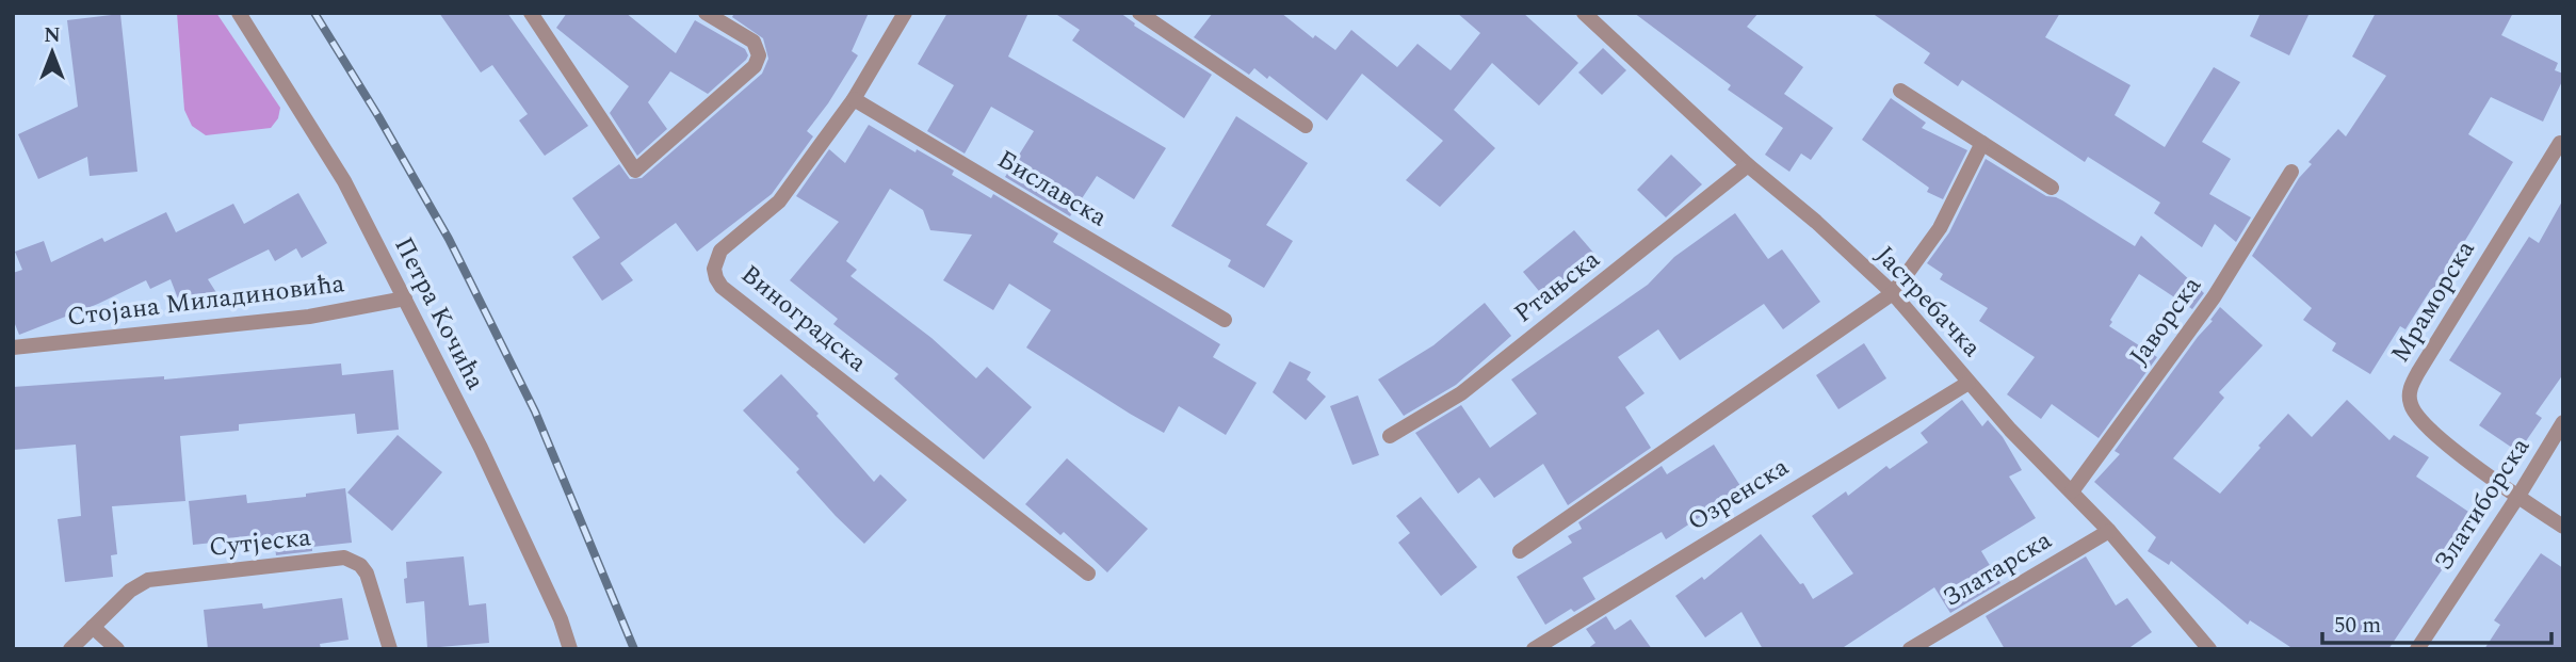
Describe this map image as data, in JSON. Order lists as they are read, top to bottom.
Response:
{
  "streets": {
    "street": [
      "Биславска",
      "Ртањска",
      "Стојана Миладиновића",
      "Јастребачка",
      "Мраморска",
      "Петра Кочића",
      "Виноградска",
      "Јаворска",
      "Озренска",
      "Златиборска",
      "Сутјеска",
      "Златарска"
    ]
  },
  "crossings": [
    ["Биславска", "Виноградска"],
    ["Ртањска", "Јастребачка"],
    ["Стојана Миладиновића", "Петра Кочића"],
    ["Јастребачка", "Јаворска"],
    ["Јастребачка", "Озренска"],
    ["Јастребачка", "Златарска"],
    ["Мраморска", "Златиборска"]
  ],
  "scale_bar": "50 m",
  "north": "top"
}
